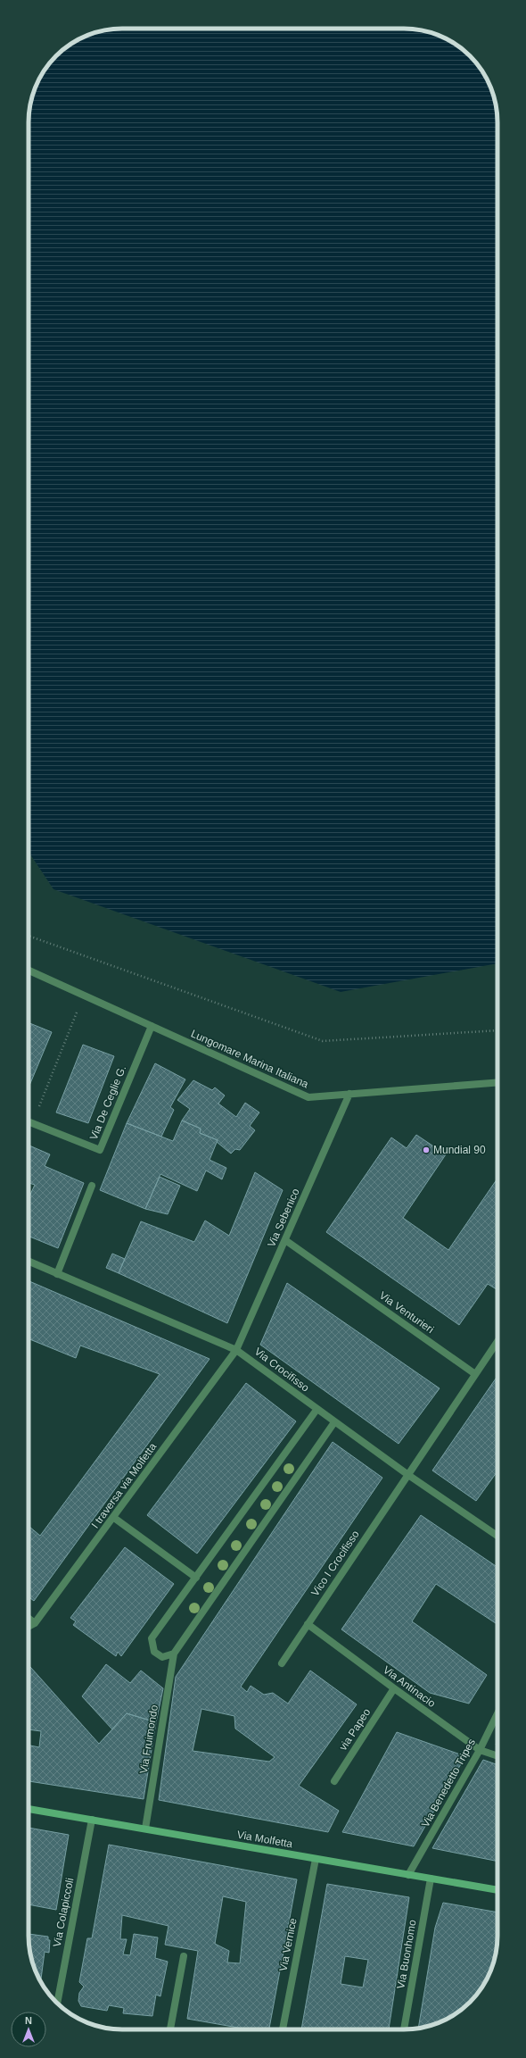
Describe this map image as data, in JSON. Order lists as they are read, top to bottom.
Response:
{
  "streets": {
    "main road": ["Via Molfetta"],
    "street": [
      "Lungomare Marina Italiana",
      "Via De Ceglie G.",
      "Via Sebenico",
      "Via Venturieri",
      "Via Crocifisso",
      "I traversa via Molfetta",
      "Vico I Crocifisso",
      "Via Antinacio",
      "via Papeo",
      "Via Fruimondo",
      "Via Benedetto Tripes",
      "Via Colapiccoli",
      "Via Vernice",
      "Via Buonhomo"
    ]
  },
  "crossings": [
    ["Lungomare Marina Italiana", "Via De Ceglie G."],
    ["Lungomare Marina Italiana", "Via Sebenico"],
    ["Via Sebenico", "Via Venturieri"],
    ["Via Sebenico", "Via Crocifisso"],
    ["Via Sebenico", "I traversa via Molfetta"],
    ["Via Venturieri", "Vico I Crocifisso"],
    ["Via Crocifisso", "I traversa via Molfetta"],
    ["Via Crocifisso", "Vico I Crocifisso"],
    ["Vico I Crocifisso", "Via Antinacio"],
    ["Via Antinacio", "via Papeo"],
    ["Via Antinacio", "Via Benedetto Tripes"],
    ["Via Fruimondo", "Via Molfetta"],
    ["Via Benedetto Tripes", "Via Molfetta"],
    ["Via Molfetta", "Via Colapiccoli"],
    ["Via Molfetta", "Via Vernice"],
    ["Via Molfetta", "Via Buonhomo"]
  ],
  "places": ["Mundial 90"],
  "north": "top"
}
